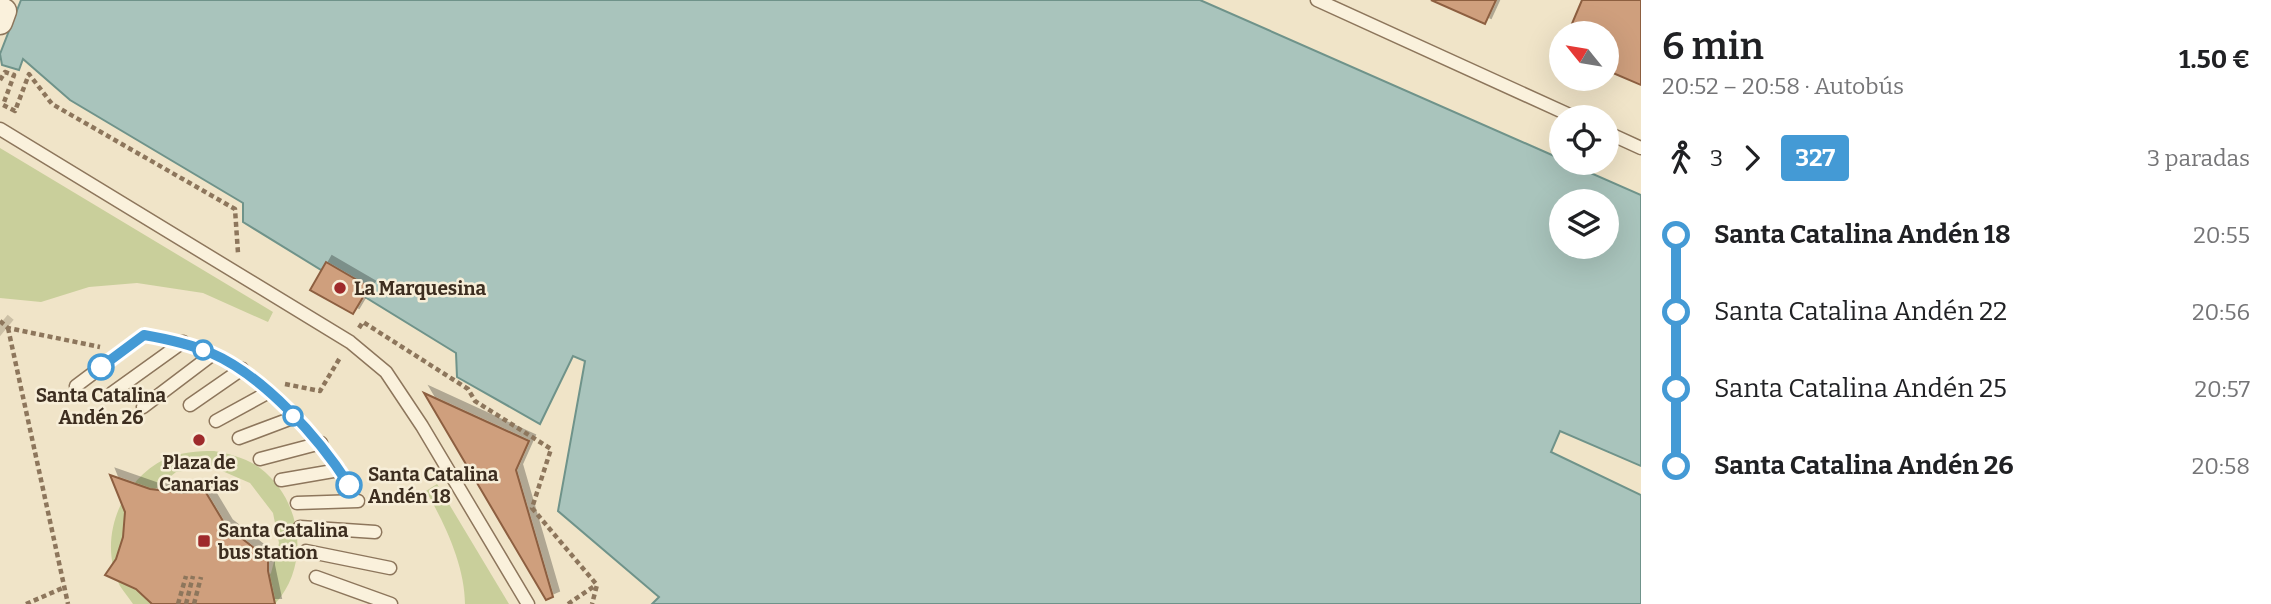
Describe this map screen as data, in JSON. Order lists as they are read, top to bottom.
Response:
{
  "places": {
    "other": [
      "La Marquesina",
      "Santa Catalina Andén 26",
      "Plaza de Canarias",
      "Santa Catalina Andén 18"
    ],
    "transit": ["Santa Catalina bus station"]
  },
  "lines": ["bus line 327"],
  "north": "top left",
  "page": {
    "heading": ["6 min", "20:52 – 20:58 · Autobús", "1.50 €"],
    "legs": ["3", "327", "3 paradas"],
    "list": [
      {
        "name": "Santa Catalina Andén 18",
        "value": "20:55"
      },
      {
        "name": "Santa Catalina Andén 22",
        "value": "20:56"
      },
      {
        "name": "Santa Catalina Andén 25",
        "value": "20:57"
      },
      {
        "name": "Santa Catalina Andén 26",
        "value": "20:58"
      }
    ]
  }
}
